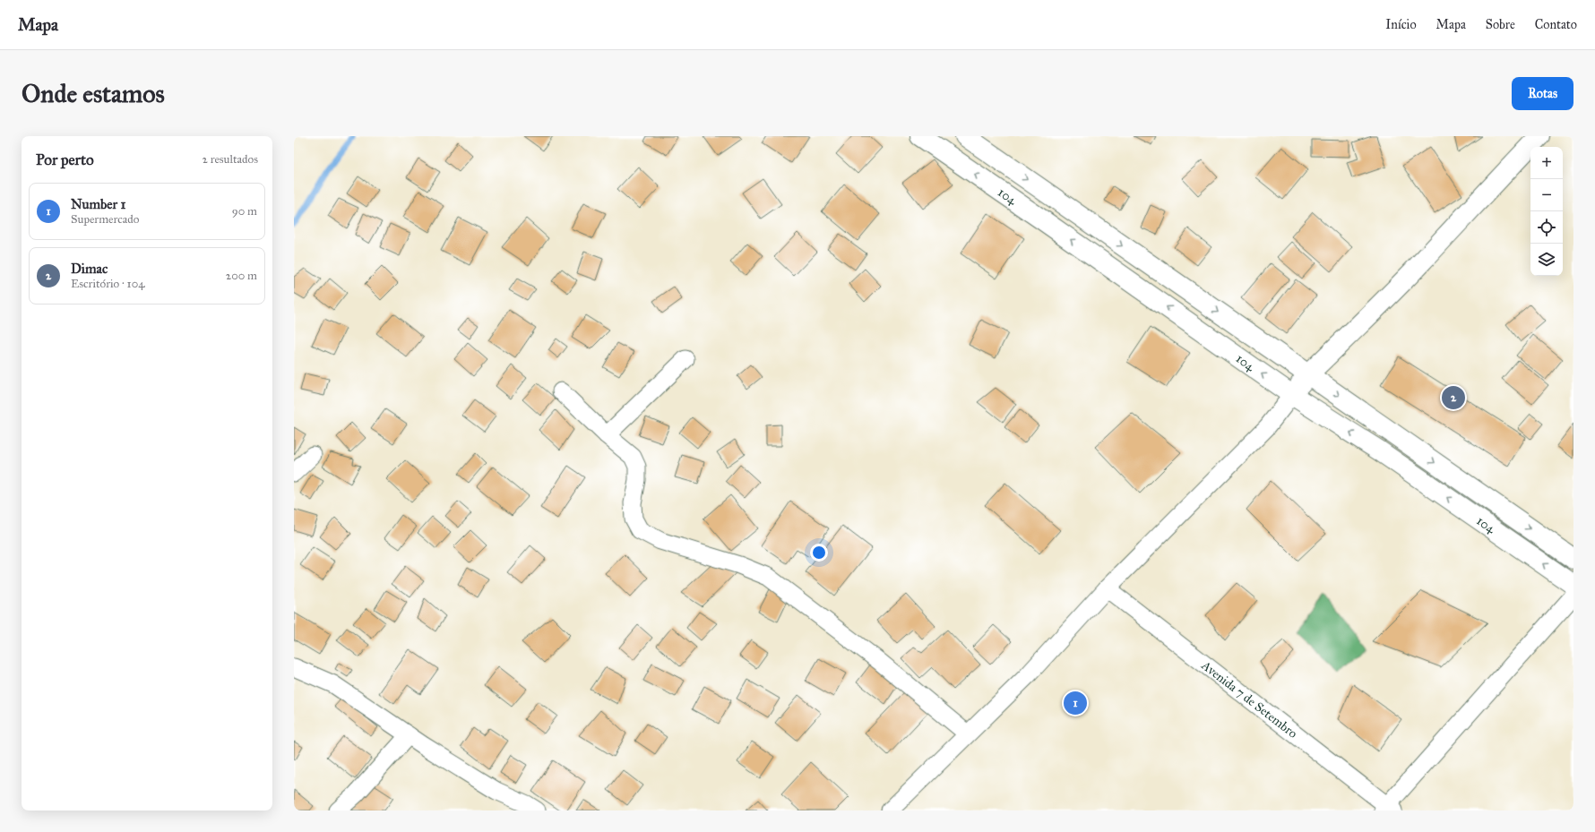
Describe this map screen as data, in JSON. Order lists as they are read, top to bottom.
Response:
{
  "streets": {
    "street": ["104", "Avenida 7 de Setembro"]
  },
  "page": {
    "header": "Mapa",
    "nav": [
      "Início",
      "Mapa",
      "Sobre",
      "Contato"
    ],
    "buttons": "Rotas",
    "title": "Onde estamos",
    "heading": ["Por perto", "2 resultados"],
    "map_buttons": ["+", "−"],
    "list": [
      {
        "mark": "1",
        "name": "Number 1",
        "note": "Supermercado",
        "value": "90 m"
      },
      {
        "mark": "2",
        "name": "Dimac",
        "note": "Escritório · 104",
        "value": "200 m"
      }
    ],
    "pins": ["2", "1"]
  }
}
